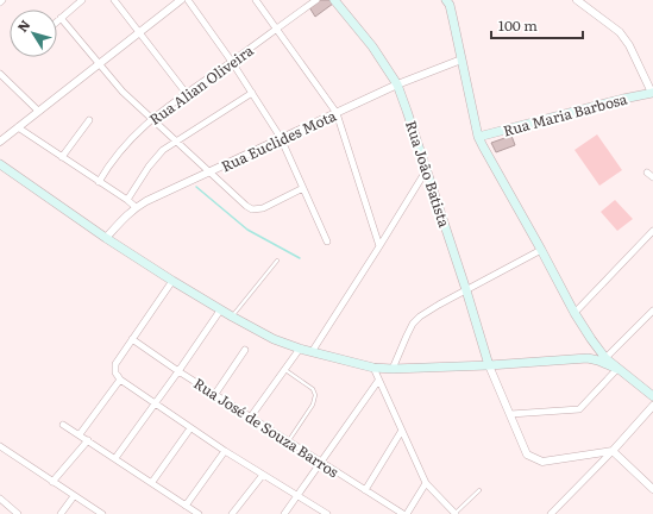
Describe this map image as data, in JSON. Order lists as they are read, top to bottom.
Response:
{
  "streets": {
    "main road": ["Rua Maria Barbosa", "Rua João Batista"],
    "street": ["Rua Alian Oliveira", "Rua Euclides Mota", "Rua José de Souza Barros"]
  },
  "crossings": [
    ["Rua Euclides Mota", "Rua João Batista"]
  ],
  "scale_bar": "100 m",
  "north": "top left"
}
